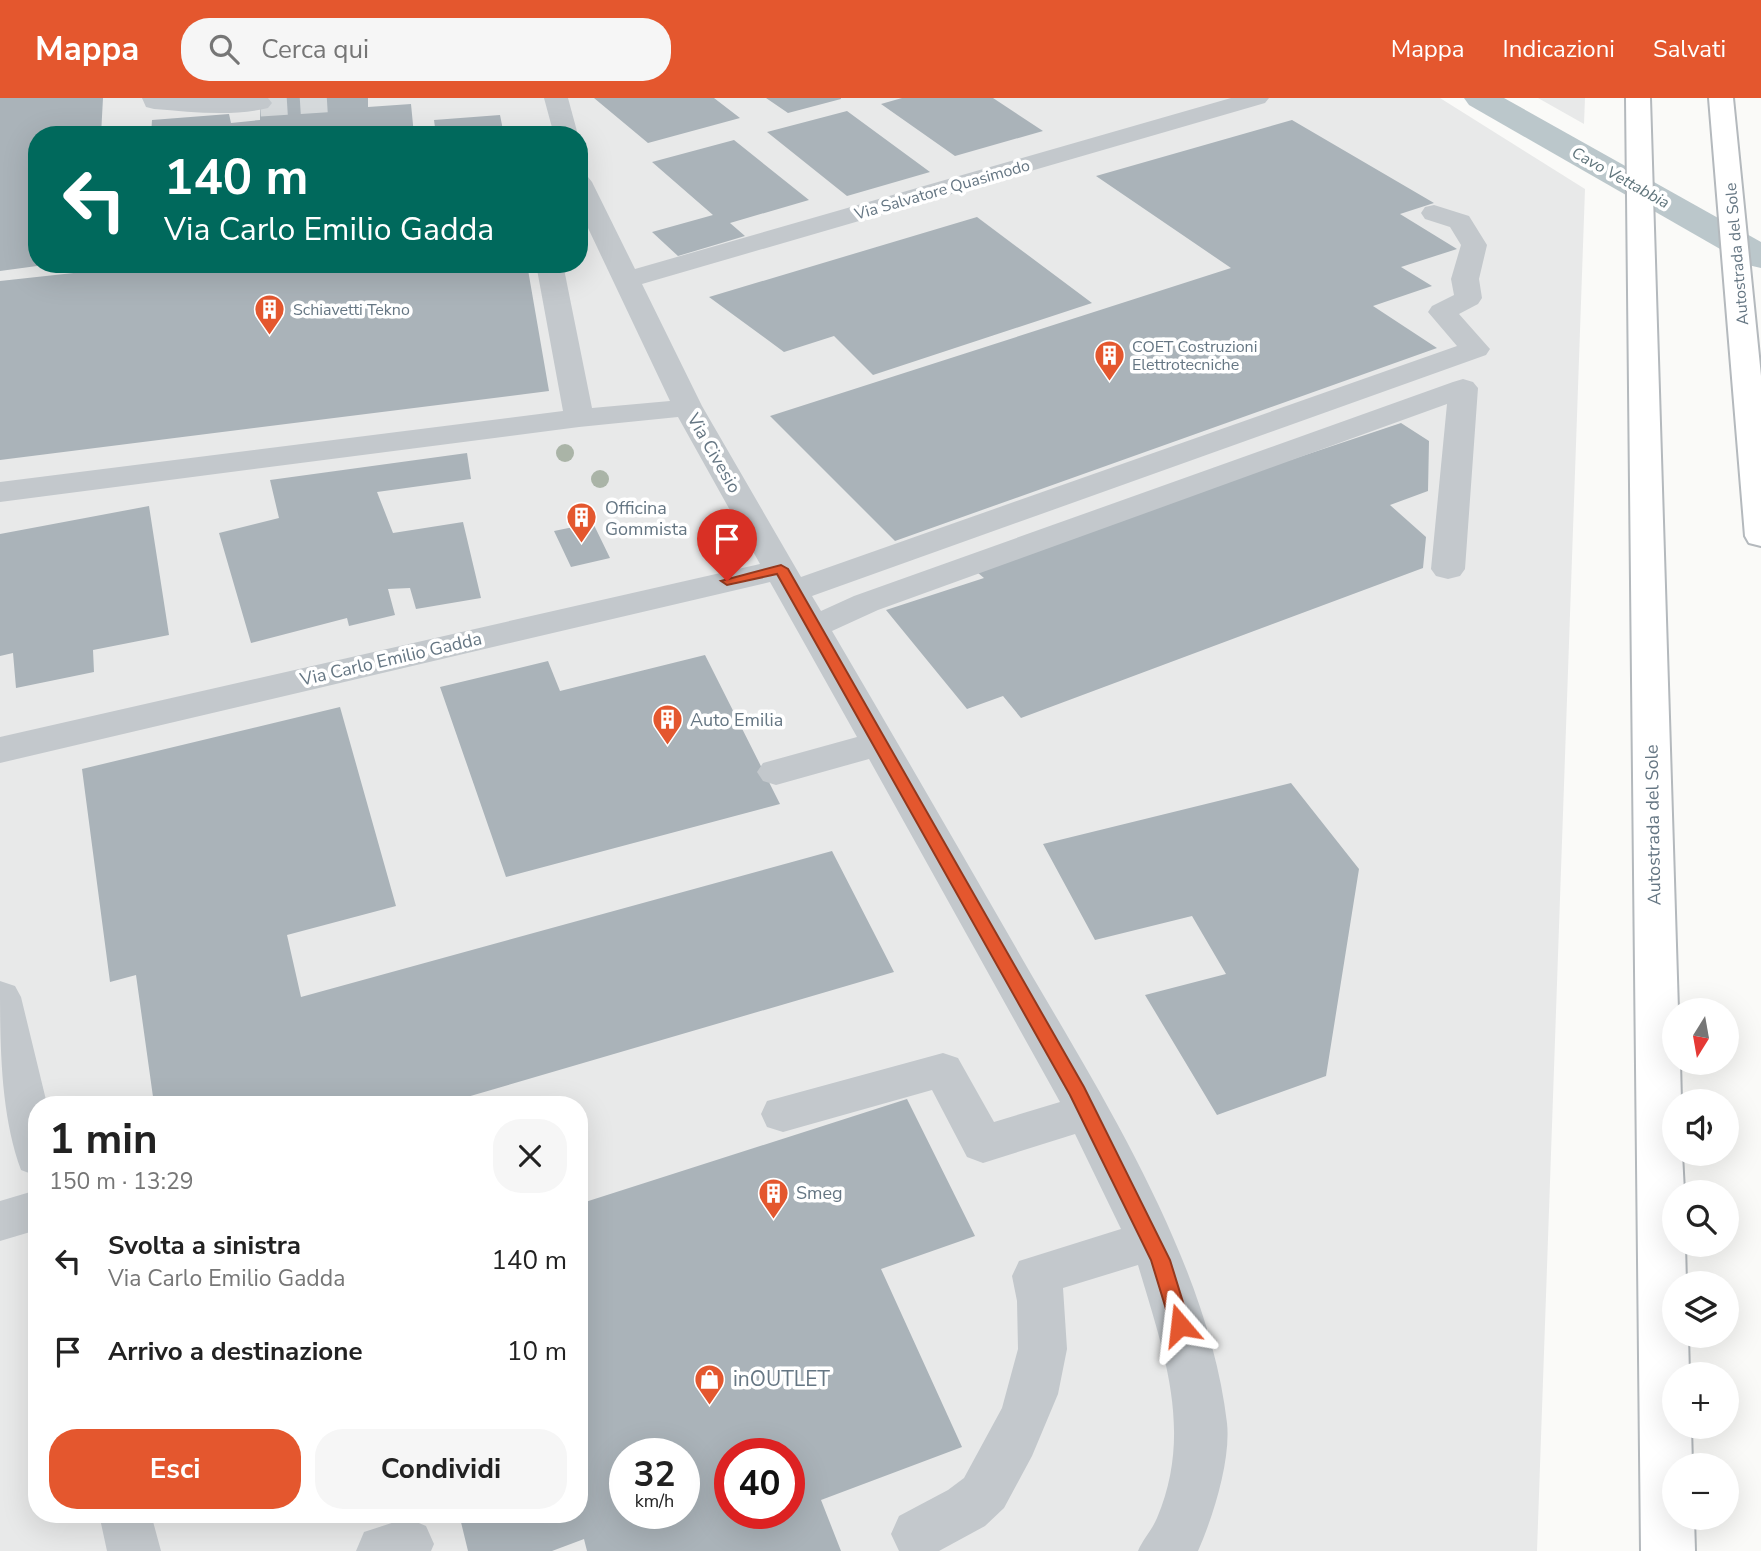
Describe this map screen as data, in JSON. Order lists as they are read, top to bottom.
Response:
{
  "streets": {
    "highway": ["Autostrada del Sole"],
    "street": ["Via Salvatore Quasimodo", "Via Civesio", "Via Carlo Emilio Gadda"]
  },
  "crossings": [
    ["Via Salvatore Quasimodo", "Via Civesio"],
    ["Via Civesio", "Via Carlo Emilio Gadda"]
  ],
  "water": ["Cavo Vettabbia"],
  "places": {
    "building": [
      "Schiavetti Tekno",
      "COET Costruzioni Elettrotecniche",
      "Officina Gommista",
      "Auto Emilia",
      "Smeg"
    ],
    "shop": ["inOUTLET"]
  },
  "north": "bottom",
  "page": {
    "header": "Mappa",
    "search": "Cerca qui",
    "nav": ["Mappa", "Indicazioni", "Salvati"],
    "turn": ["140 m", "Via Carlo Emilio Gadda"],
    "map_buttons": ["+", "−"],
    "heading": ["1 min", "150 m · 13:29"],
    "list": [
      {
        "name": "Svolta a sinistra",
        "note": "Via Carlo Emilio Gadda",
        "value": "140 m"
      },
      {
        "name": "Arrivo a destinazione",
        "value": "10 m"
      }
    ],
    "buttons": ["Esci", "Condividi"],
    "speed": "32 km/h",
    "limit": "40"
  }
}
